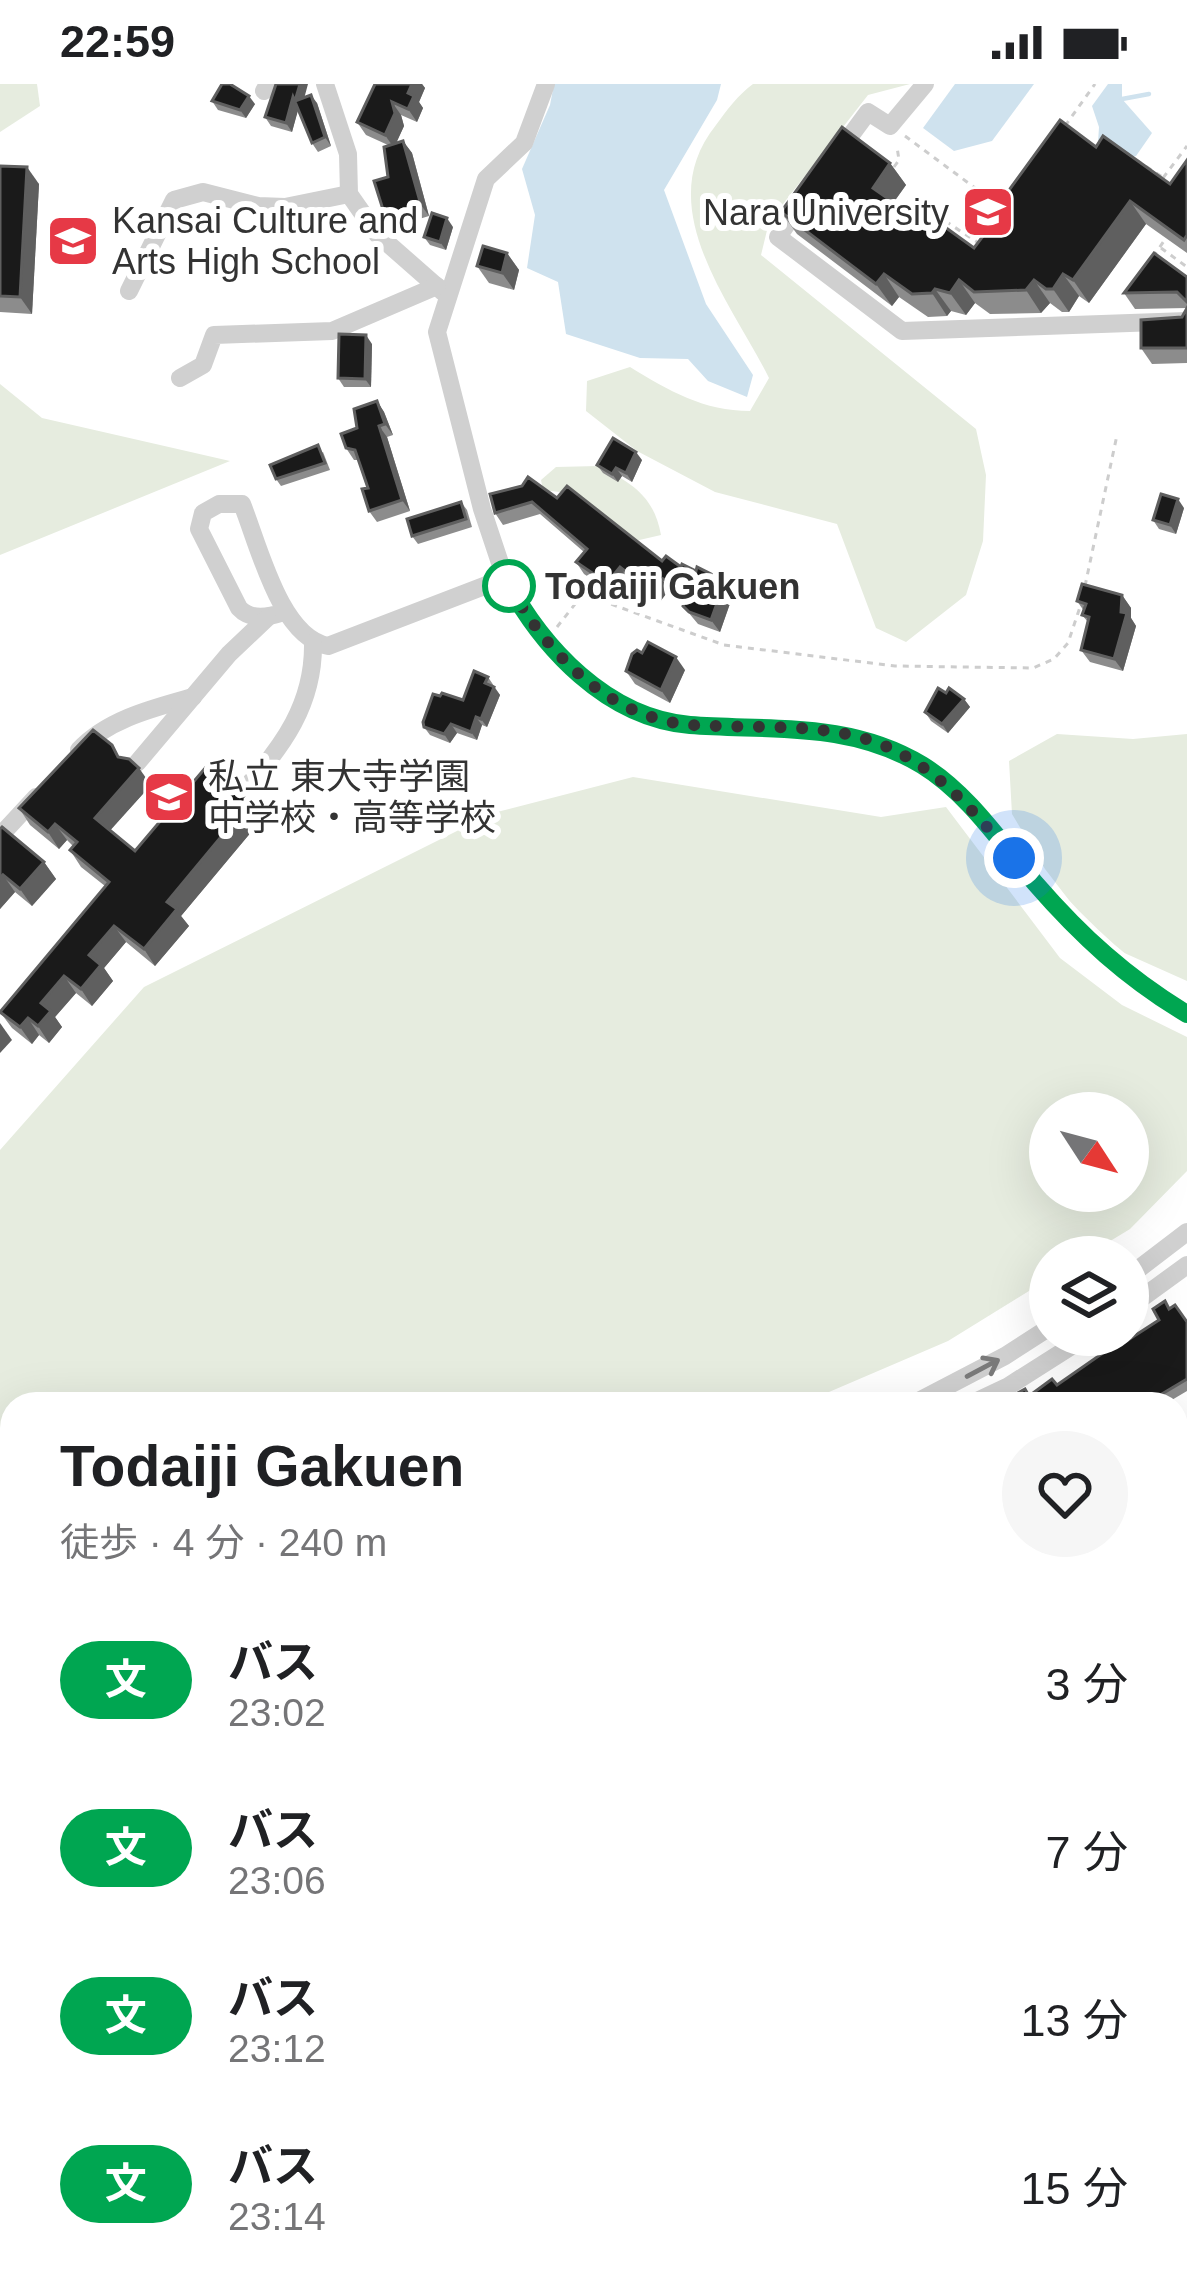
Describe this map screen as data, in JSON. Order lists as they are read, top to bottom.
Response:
{
  "places": {
    "school or university": ["Nara University", "Kansai Culture and Arts High School", "私立 東大寺学園 中学校・高等学校"],
    "other": ["Todaiji Gakuen"]
  },
  "lines": ["bus line 文"],
  "north": "bottom right",
  "page": {
    "status": "22:59",
    "heading": ["Todaiji Gakuen", "徒歩 · 4 分 · 240 m"],
    "list": [
      {
        "mark": "文",
        "name": "バス",
        "note": "23:02",
        "value": "3 分"
      },
      {
        "mark": "文",
        "name": "バス",
        "note": "23:06",
        "value": "7 分"
      },
      {
        "mark": "文",
        "name": "バス",
        "note": "23:12",
        "value": "13 分"
      },
      {
        "mark": "文",
        "name": "バス",
        "note": "23:14",
        "value": "15 分"
      }
    ]
  }
}
